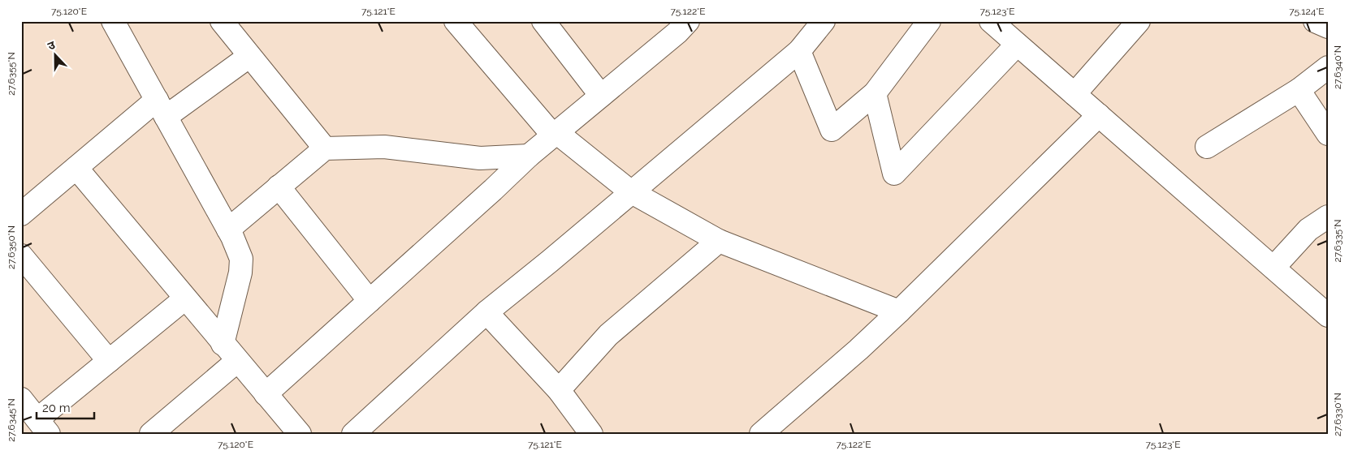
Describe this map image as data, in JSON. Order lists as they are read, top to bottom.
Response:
{
  "scale_bar": "20 m",
  "north": "top",
  "coordinates": [
    "75.120°E",
    "75.121°E",
    "75.122°E",
    "75.123°E",
    "75.124°E",
    "27.6340°N",
    "27.6355°N",
    "27.6335°N",
    "27.6350°N",
    "27.6330°N",
    "27.6345°N"
  ]
}
